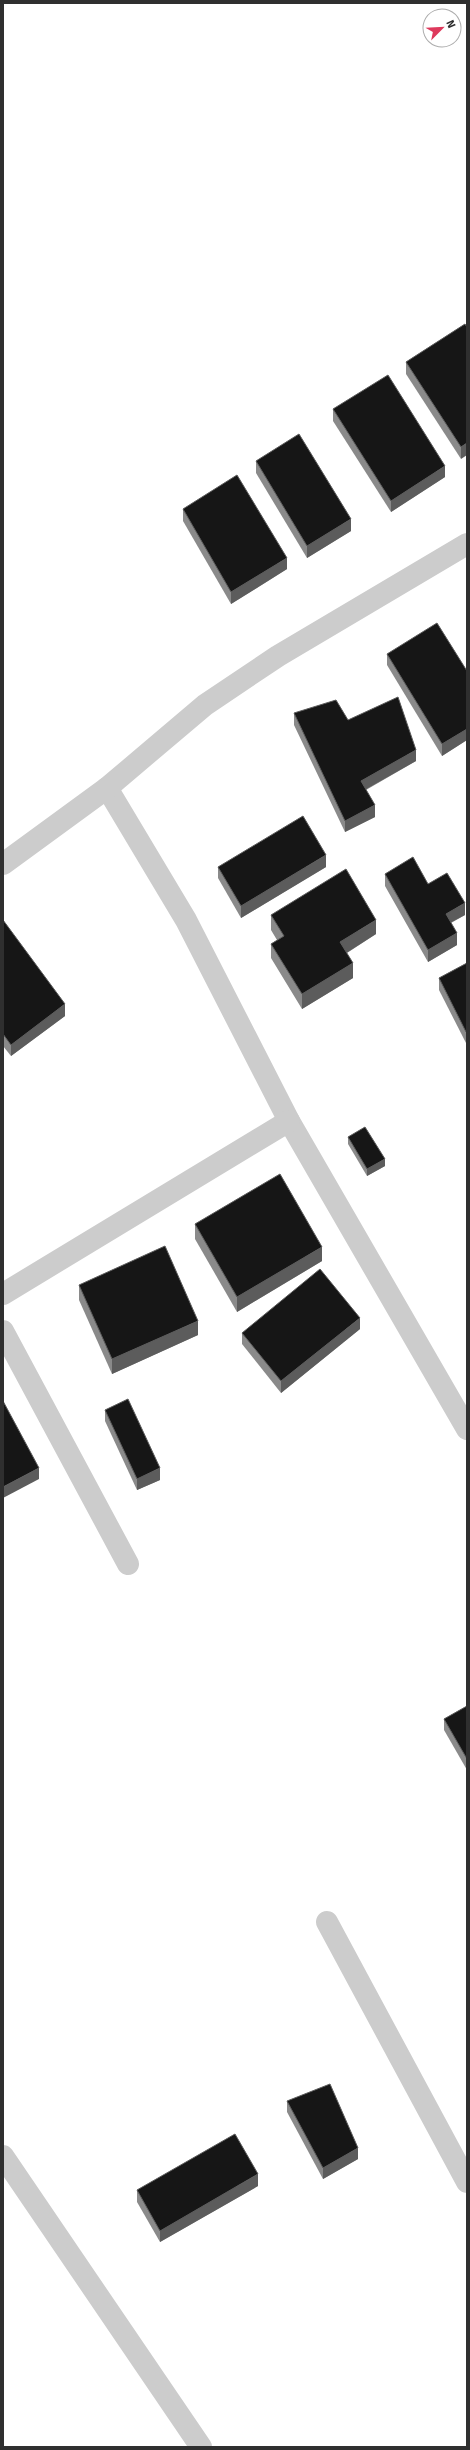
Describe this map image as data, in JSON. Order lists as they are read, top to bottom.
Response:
{
  "north": "top right"
}
